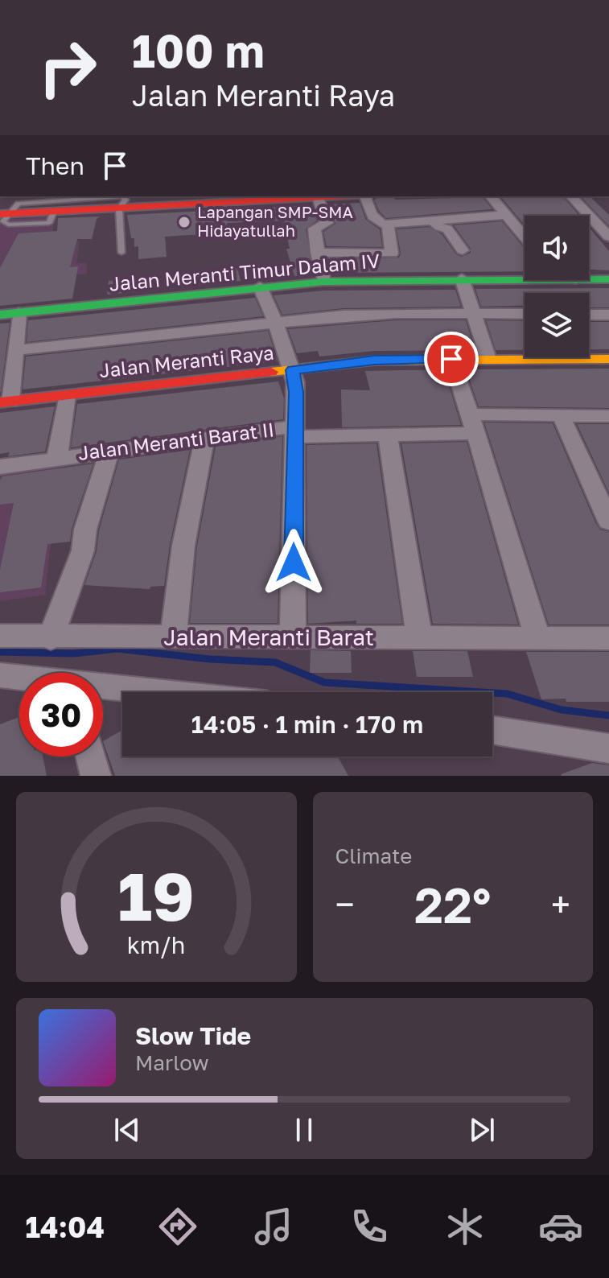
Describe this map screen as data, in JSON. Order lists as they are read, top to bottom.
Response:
{
  "streets": {
    "street": [
      "Jalan Meranti Timur Dalam IV",
      "Jalan Meranti Raya",
      "Jalan Meranti Barat II",
      "Jalan Meranti Barat"
    ]
  },
  "crossings": [
    ["Jalan Meranti Raya", "Jalan Meranti Barat II"]
  ],
  "places": ["Lapangan SMP-SMA Hidayatullah"],
  "page": {
    "turn": ["100 m", "Jalan Meranti Raya"],
    "then": "Then",
    "limit": "30",
    "trip": "14:05 · 1 min · 170 m",
    "tile": "Climate",
    "heat": ["−", "22°", "+"],
    "song": ["Slow Tide", "Marlow"],
    "tabs": "14:04",
    "gauge": ["19", "km/h"]
  }
}
